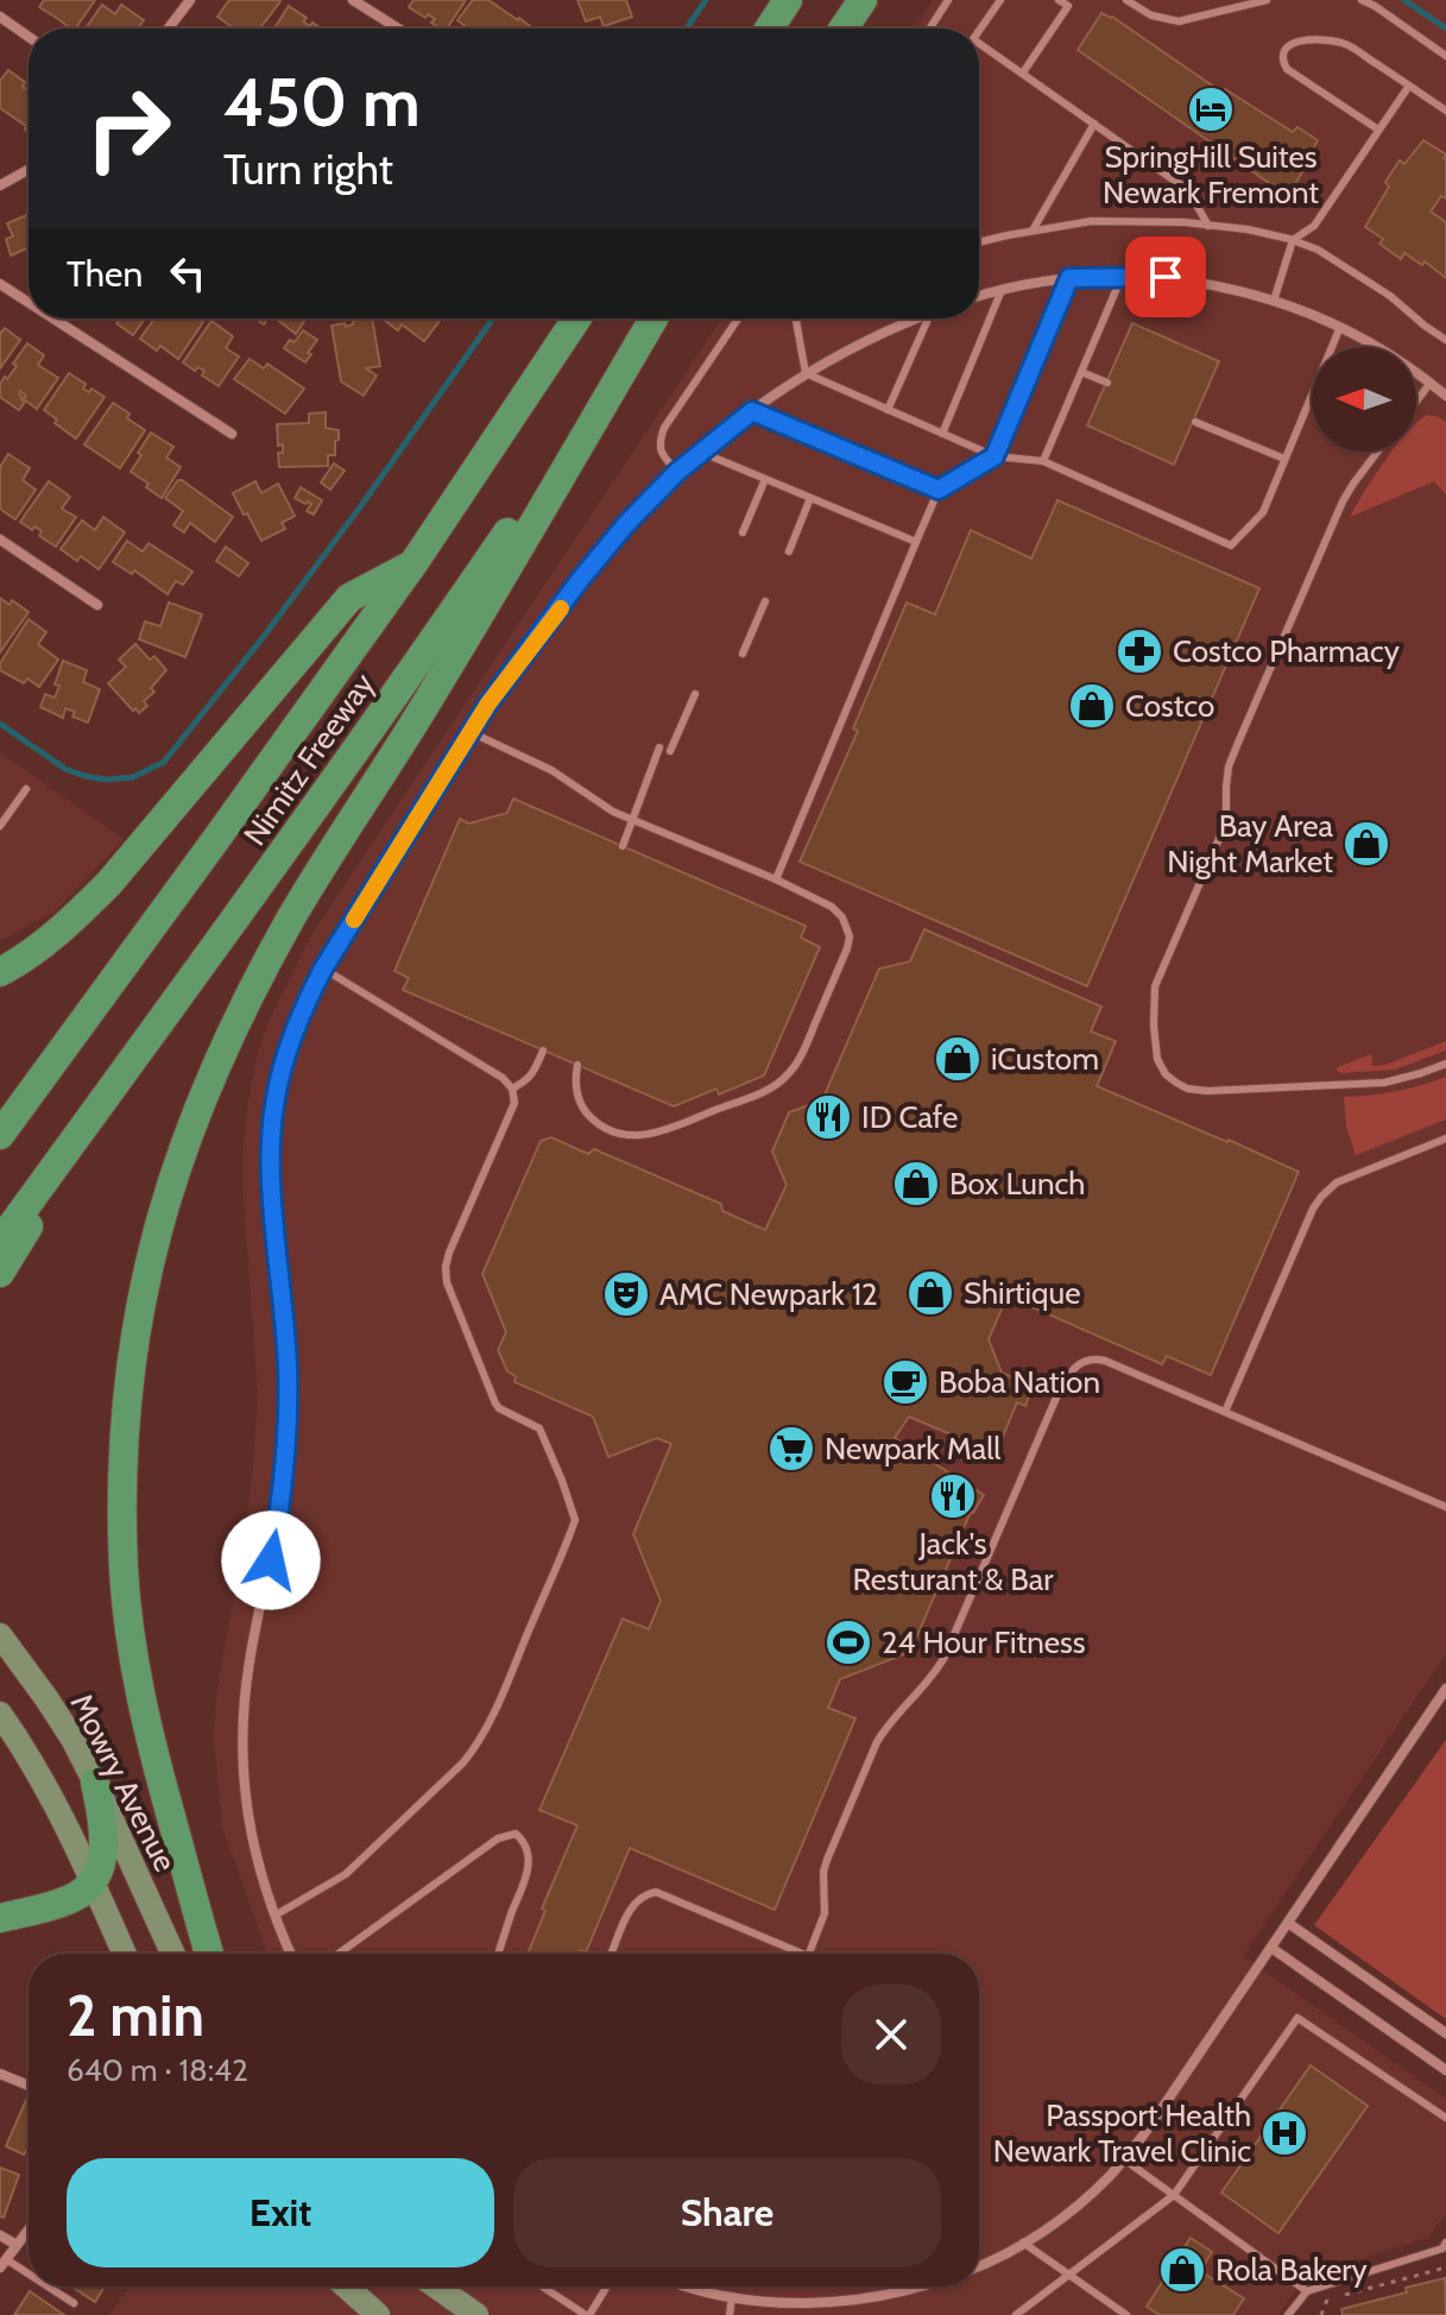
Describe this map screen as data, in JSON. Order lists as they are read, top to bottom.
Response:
{
  "streets": {
    "highway": ["Nimitz Freeway"],
    "main road": ["Mowry Avenue"]
  },
  "places": {
    "hotel": ["SpringHill Suites Newark Fremont"],
    "pharmacy": ["Costco Pharmacy"],
    "shop": [
      "Costco",
      "Bay Area Night Market",
      "iCustom",
      "Box Lunch",
      "Shirtique",
      "Rola Bakery"
    ],
    "restaurant": ["ID Cafe", "Jack's Resturant & Bar"],
    "theatre": ["AMC Newpark 12"],
    "cafe": ["Boba Nation"],
    "supermarket": ["Newpark Mall"],
    "sports": ["24 Hour Fitness"],
    "hospital": ["Passport Health Newark Travel Clinic"]
  },
  "north": "left",
  "page": {
    "turn": ["450 m", "Turn right"],
    "then": "Then",
    "heading": ["2 min", "640 m · 18:42"],
    "buttons": ["Exit", "Share"]
  }
}
